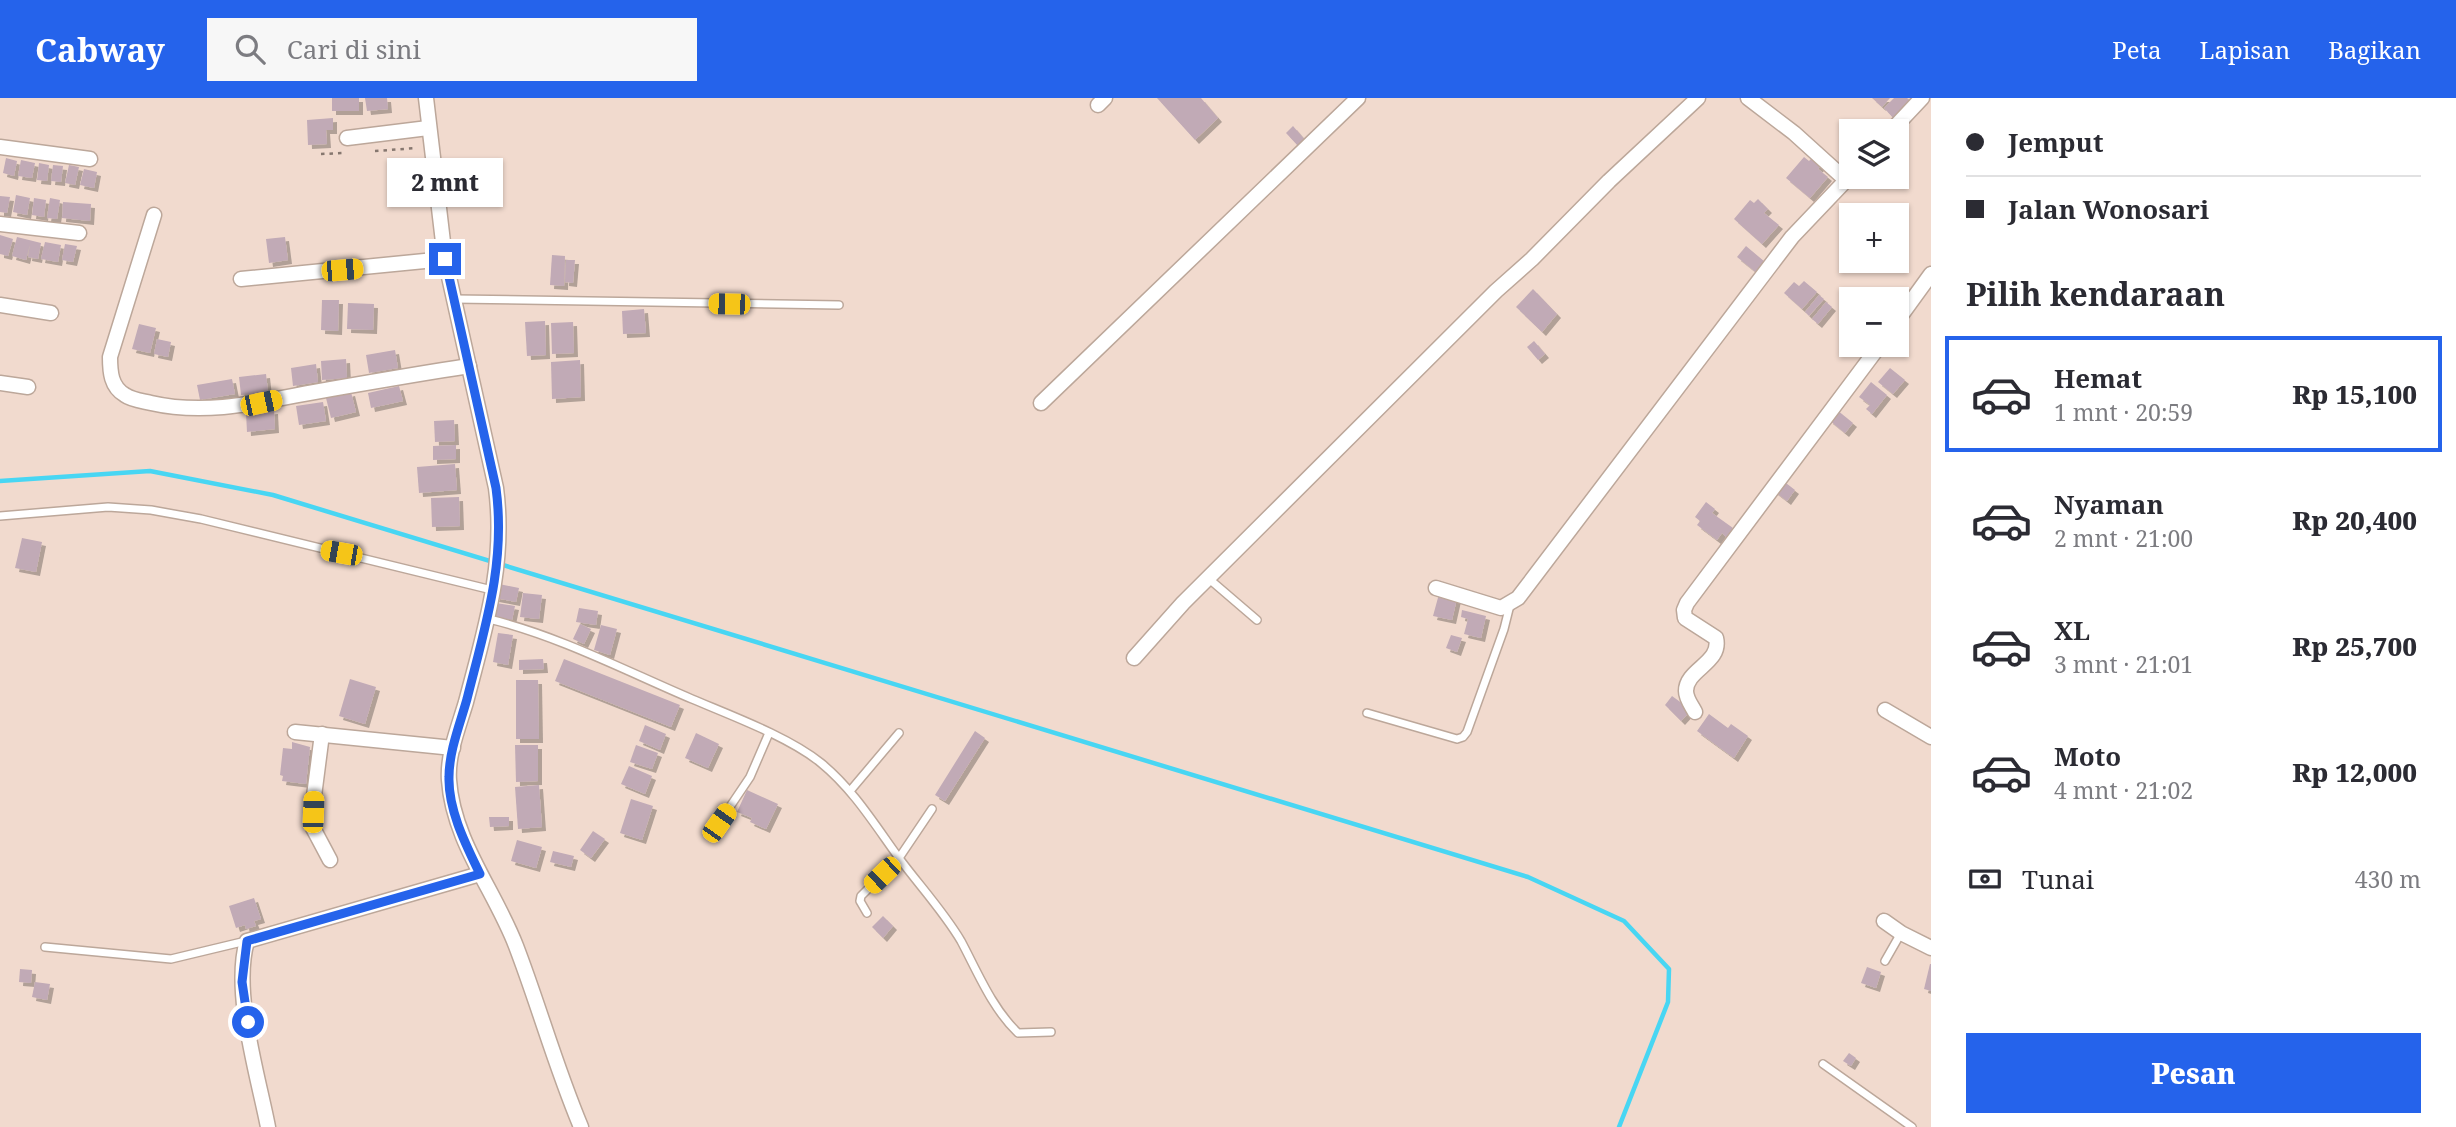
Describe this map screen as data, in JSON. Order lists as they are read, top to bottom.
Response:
{
  "page": {
    "header": "Cabway",
    "search": "Cari di sini",
    "nav": ["Peta", "Lapisan", "Bagikan"],
    "banner": ["Jemput", "Jalan Wonosari"],
    "map_buttons": ["+", "−"],
    "bubble": "2 mnt",
    "heading": "Pilih kendaraan",
    "list": [
      {
        "name": "Hemat",
        "note": "1 mnt · 20:59",
        "value": "Rp 15,100"
      },
      {
        "name": "Nyaman",
        "note": "2 mnt · 21:00",
        "value": "Rp 20,400"
      },
      {
        "name": "XL",
        "note": "3 mnt · 21:01",
        "value": "Rp 25,700"
      },
      {
        "name": "Moto",
        "note": "4 mnt · 21:02",
        "value": "Rp 12,000"
      }
    ],
    "pay": ["Tunai", "430 m"],
    "buttons": "Pesan"
  }
}
